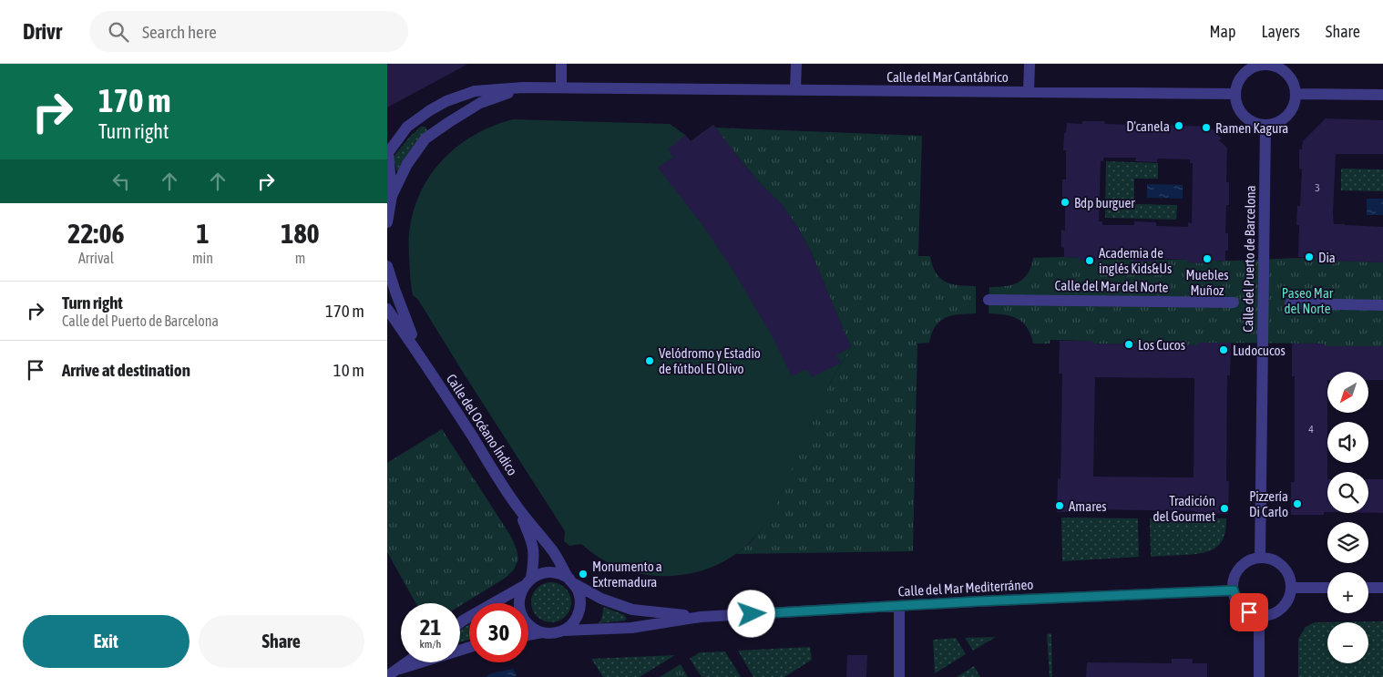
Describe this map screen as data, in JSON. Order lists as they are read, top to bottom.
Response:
{
  "streets": {
    "street": [
      "Calle del Mar Cantábrico",
      "Calle del Puerto de Barcelona",
      "Calle del Mar del Norte",
      "Calle del Océano Índico",
      "Calle del Mar Mediterráneo"
    ]
  },
  "crossings": [
    ["Calle del Mar Cantábrico", "Calle del Puerto de Barcelona"],
    ["Calle del Puerto de Barcelona", "Calle del Mar Mediterráneo"],
    ["Calle del Océano Índico", "Calle del Mar Mediterráneo"]
  ],
  "parks": ["Paseo Mar del Norte"],
  "places": [
    "D'canela",
    "Ramen Kagura",
    "Bdp burguer",
    "Dia",
    "Muebles Muñoz",
    "Academia de inglés Kids&Us",
    "Los Cucos",
    "Ludocucos",
    "Velódromo y Estadio de fútbol El Olivo",
    "Pizzería Di Carlo",
    "Amares",
    "Tradición del Gourmet",
    "Monumento a Extremadura"
  ],
  "house_numbers": ["3", "4"],
  "north": "bottom left",
  "page": {
    "header": "Drivr",
    "search": "Search here",
    "nav": ["Map", "Layers", "Share"],
    "turn": ["170 m", "Turn right"],
    "eta": [
      "22:06",
      "Arrival",
      "1",
      "min",
      "180",
      "m"
    ],
    "list": [
      {
        "name": "Turn right",
        "note": "Calle del Puerto de Barcelona",
        "value": "170 m"
      },
      {
        "name": "Arrive at destination",
        "value": "10 m"
      }
    ],
    "map_buttons": ["+", "−"],
    "speed": "21 km/h",
    "limit": "30",
    "buttons": ["Exit", "Share"]
  }
}
